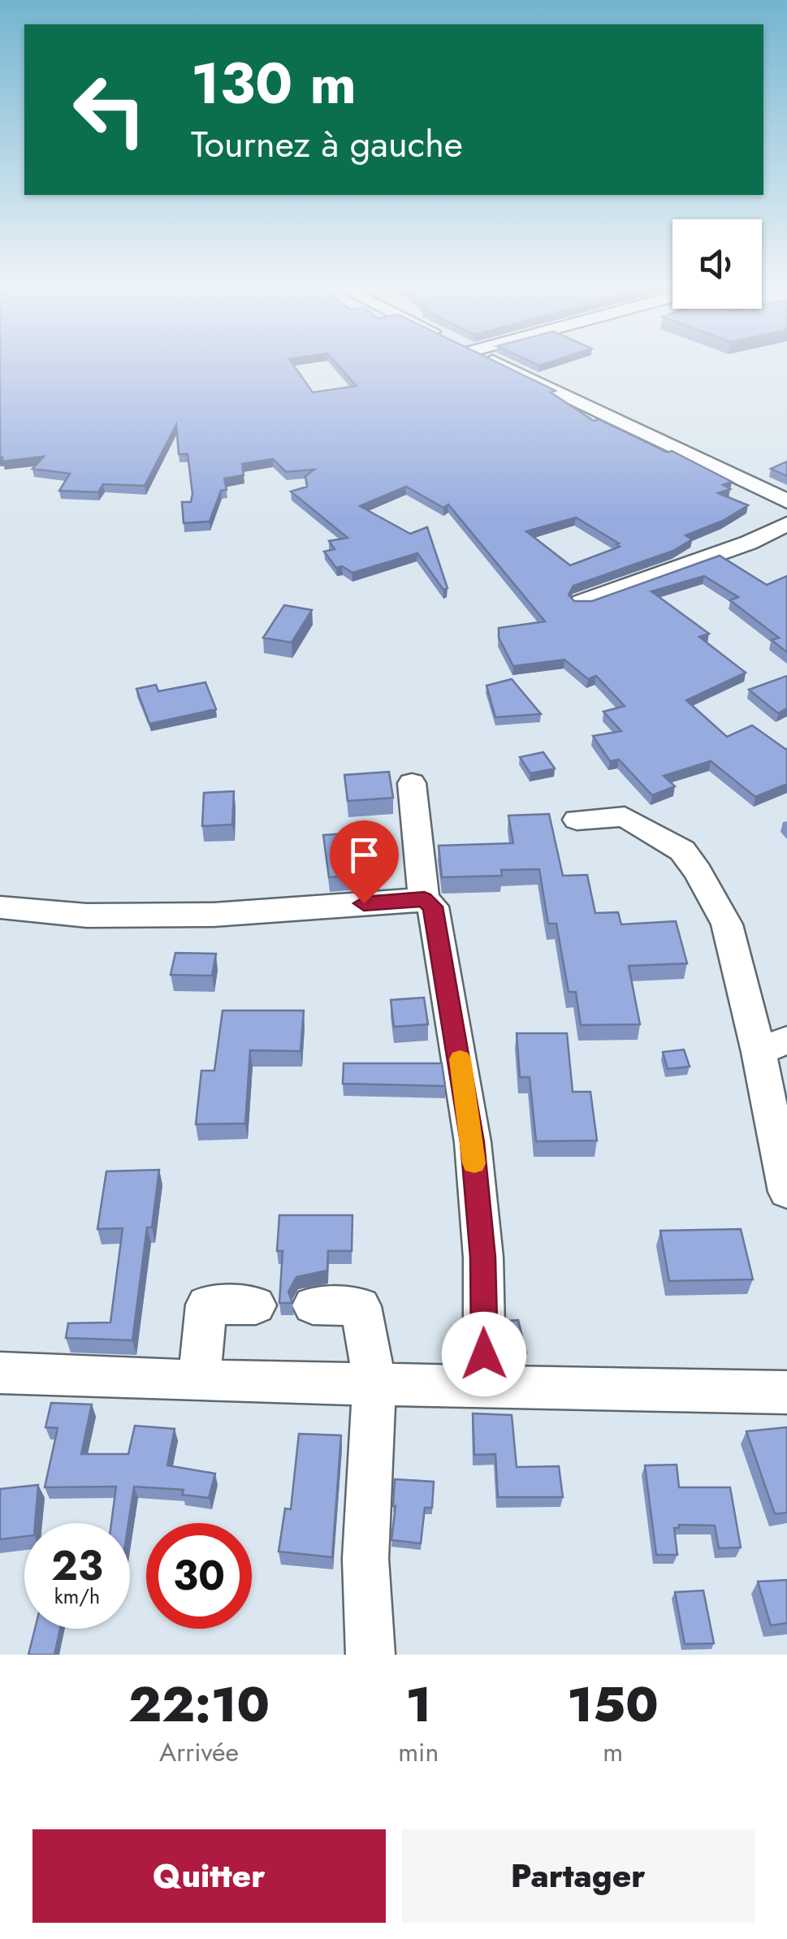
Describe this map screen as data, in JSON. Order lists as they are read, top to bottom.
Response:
{
  "page": {
    "turn": ["130 m", "Tournez à gauche"],
    "speed": "23 km/h",
    "limit": "30",
    "eta": [
      "22:10",
      "Arrivée",
      "1",
      "min",
      "150",
      "m"
    ],
    "buttons": ["Quitter", "Partager"]
  }
}
